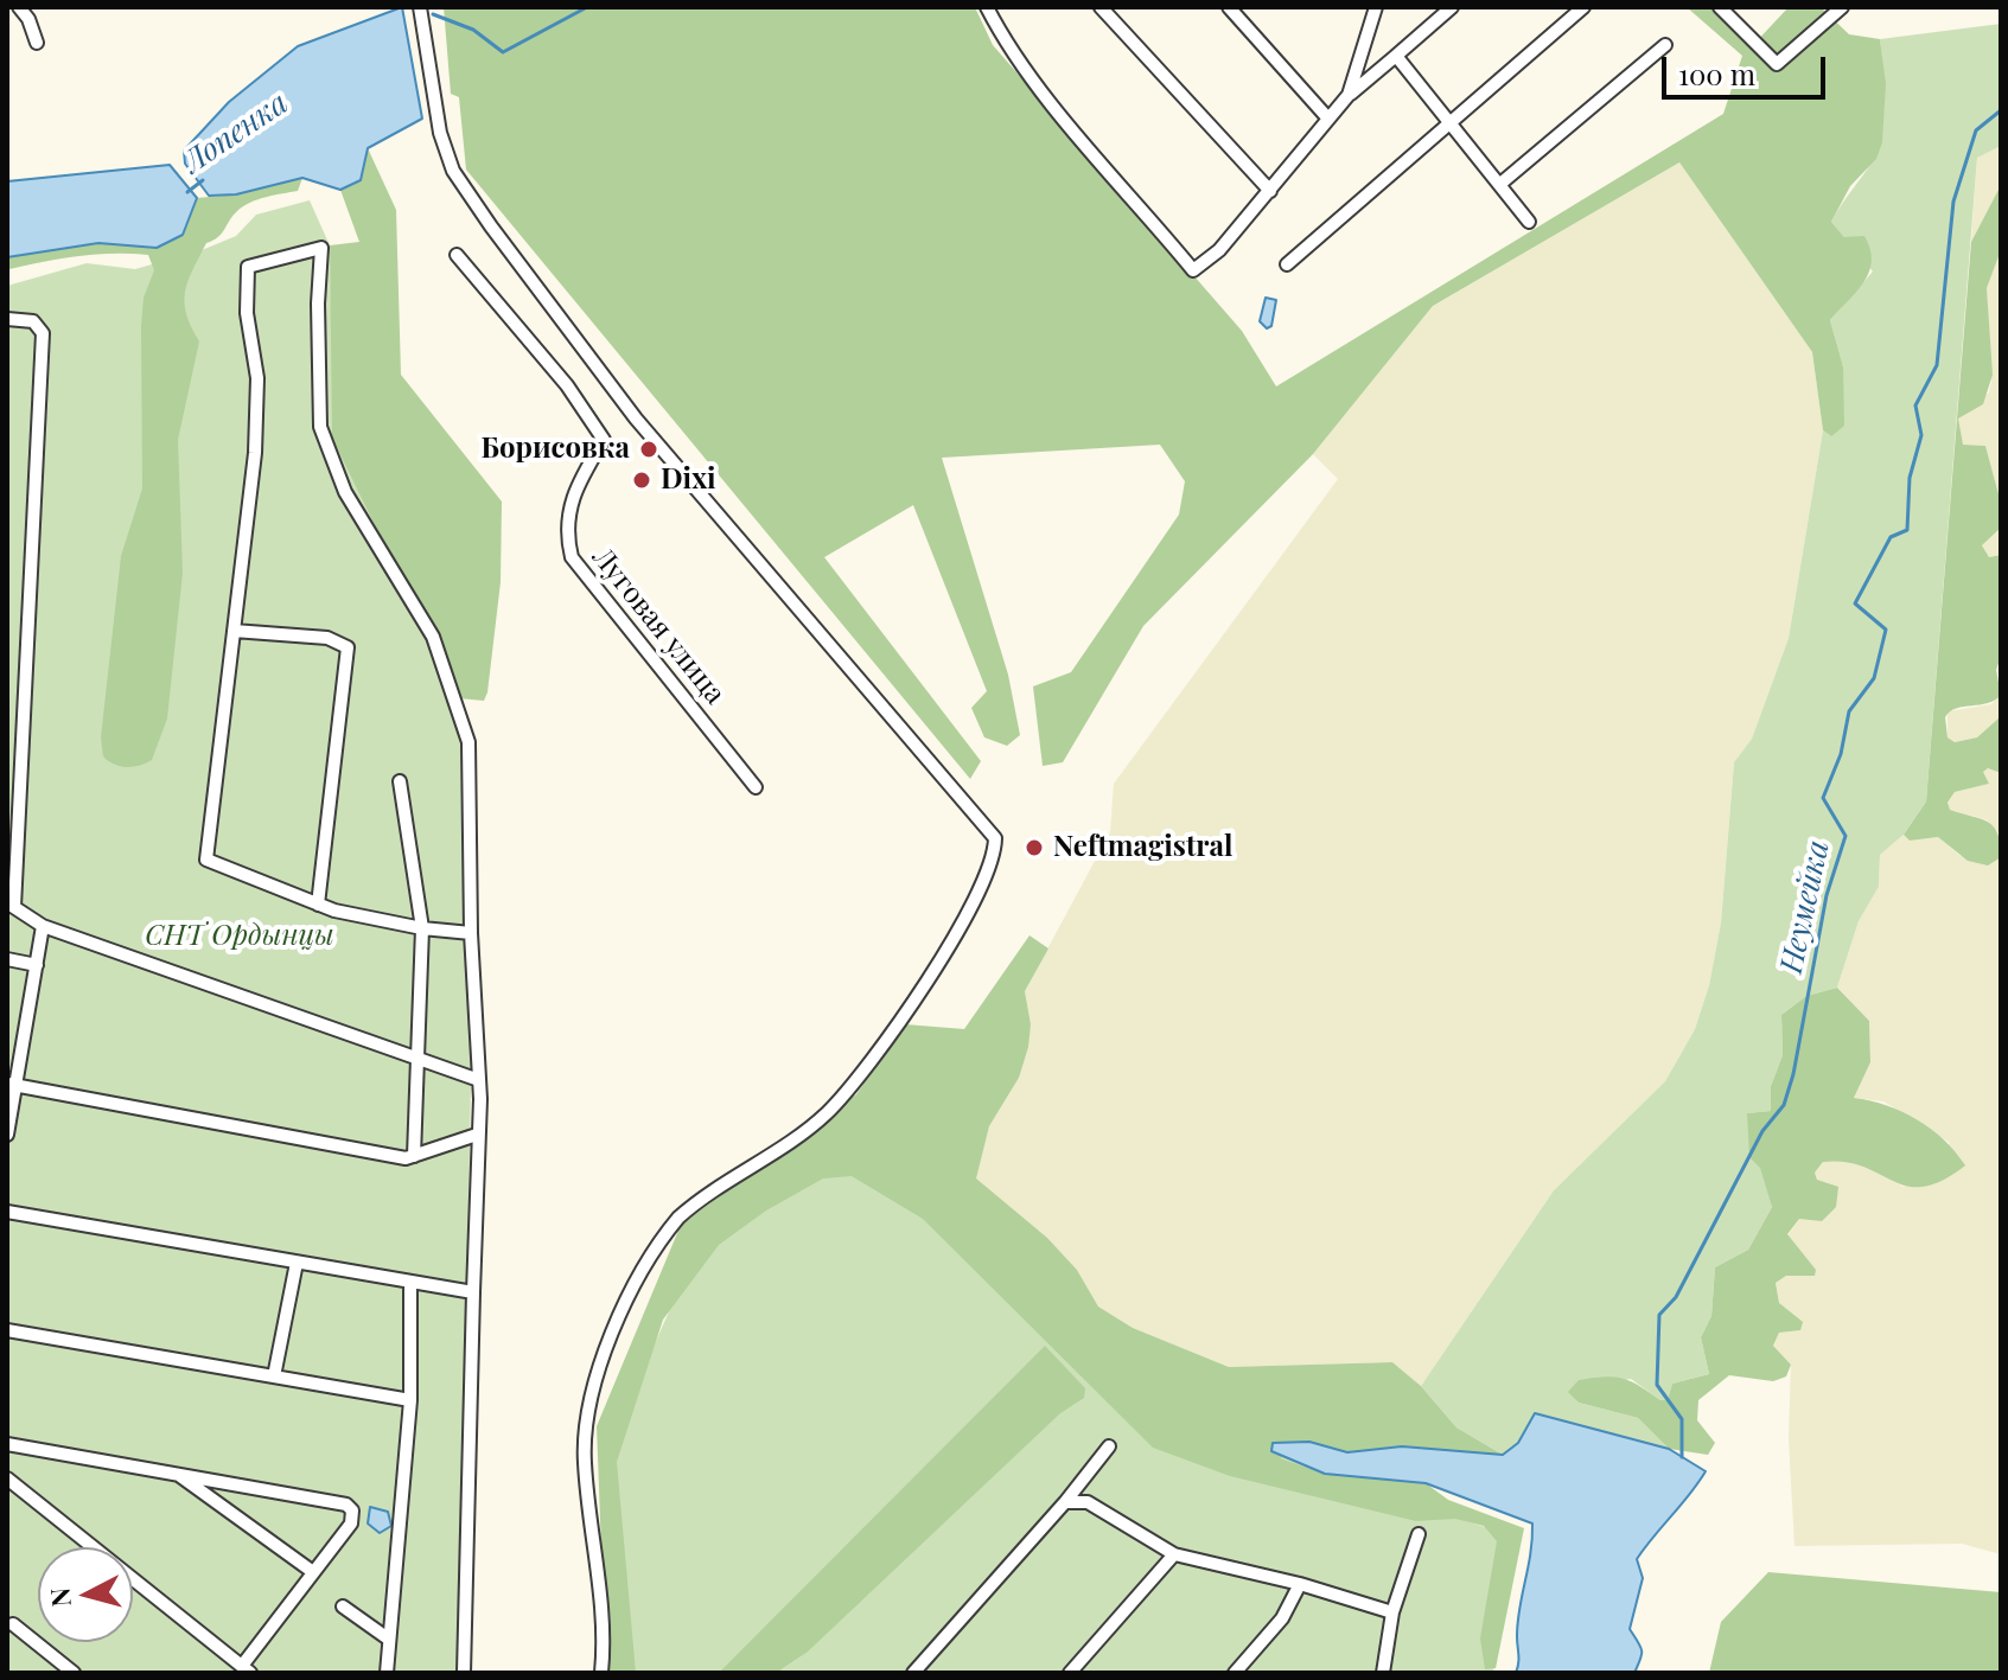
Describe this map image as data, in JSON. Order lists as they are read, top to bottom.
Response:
{
  "streets": {
    "street": ["Луговая улица"]
  },
  "water": ["Лопенка", "Неумейка"],
  "parks": ["СНТ Ордынцы"],
  "places": ["Борисовка", "Dixi", "Neftmagistral"],
  "scale_bar": "100 m",
  "north": "left"
}
